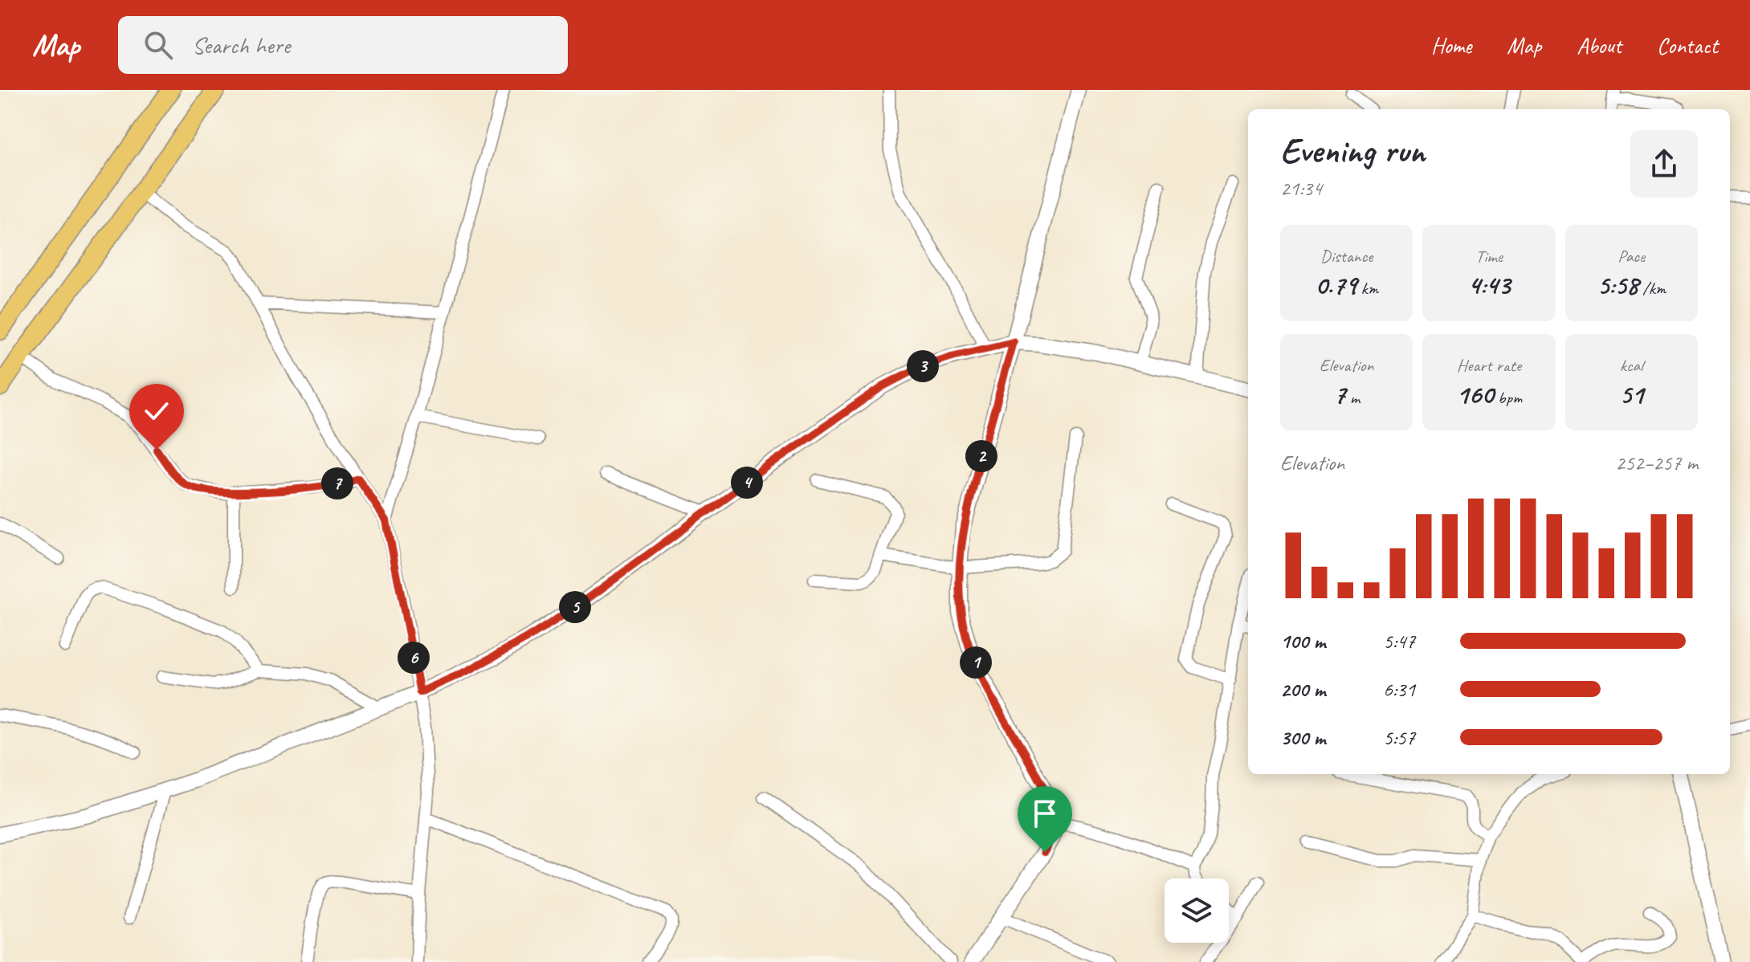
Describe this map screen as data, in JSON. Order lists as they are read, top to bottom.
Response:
{
  "page": {
    "header": "Map",
    "search": "Search here",
    "nav": [
      "Home",
      "Map",
      "About",
      "Contact"
    ],
    "heading": ["Evening run", "21:34"],
    "stats": [
      ["Distance", "0.79 km"],
      ["Time", "4:43"],
      ["Pace", "5:58 /km"],
      ["Elevation", "7 m"],
      ["Heart rate", "160 bpm"],
      ["kcal", "51"]
    ],
    "pins": [
      "3",
      "2",
      "4",
      "7",
      "5",
      "6",
      "1"
    ],
    "chart": ["Elevation", "252–257 m"],
    "list": [
      {
        "name": "100 m",
        "note": "5:47"
      },
      {
        "name": "200 m",
        "note": "6:31"
      },
      {
        "name": "300 m",
        "note": "5:57"
      }
    ]
  }
}
